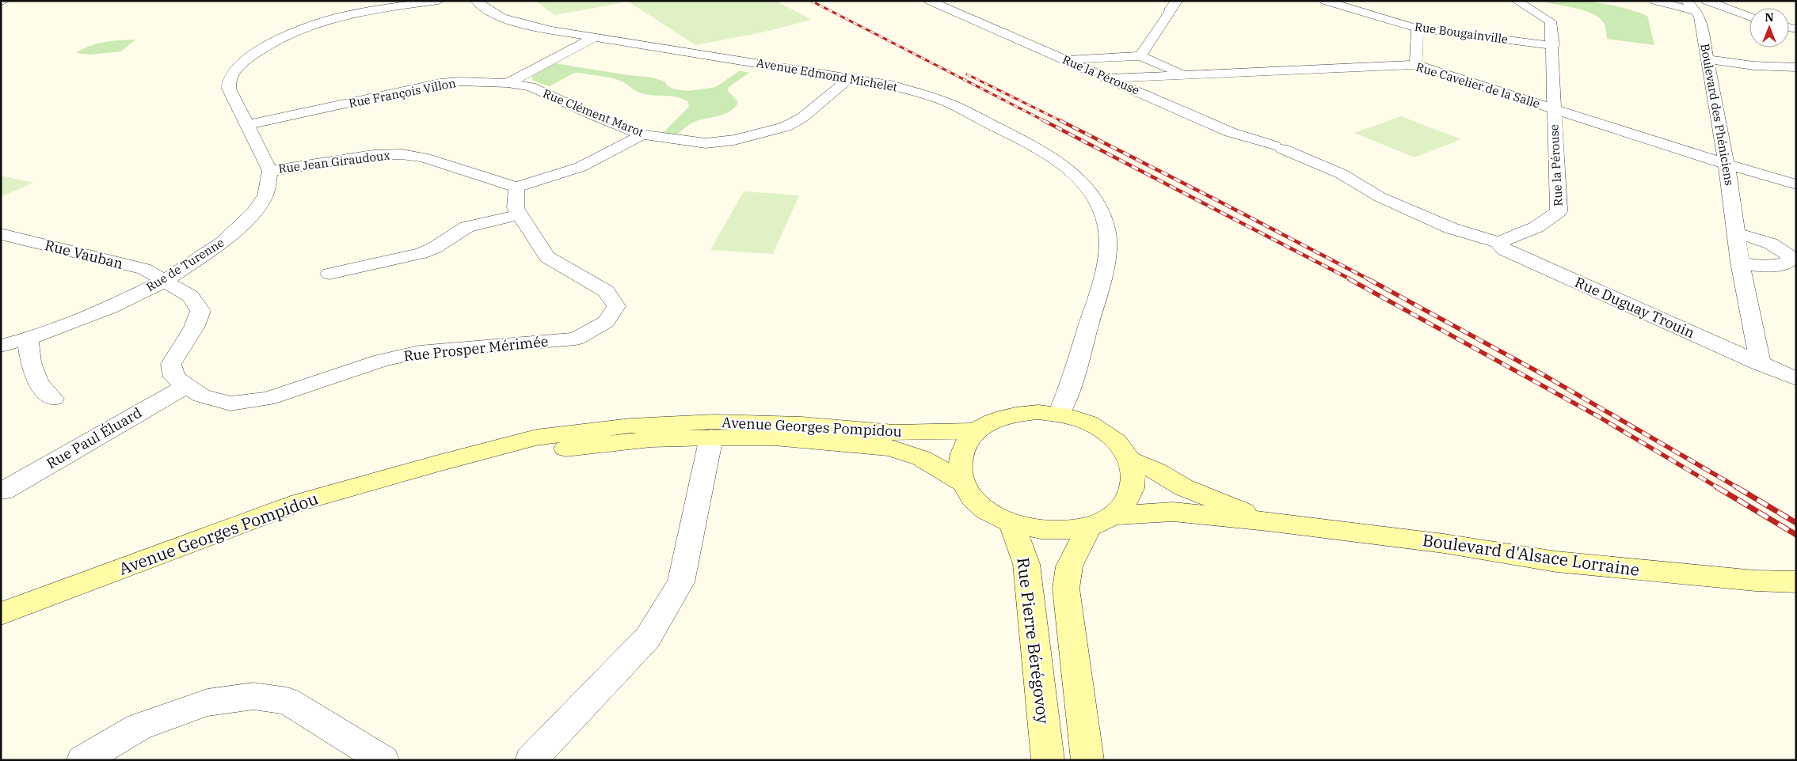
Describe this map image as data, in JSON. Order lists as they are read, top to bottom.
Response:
{
  "streets": {
    "main road": ["Avenue Georges Pompidou", "Boulevard d'Alsace Lorraine", "Rue Pierre Bérégovoy"],
    "street": [
      "Rue Bougainville",
      "Avenue Edmond Michelet",
      "Rue la Pérouse",
      "Rue Cavelier de la Salle",
      "Rue François Villon",
      "Rue Clément Marot",
      "Boulevard des Phéniciens",
      "Rue Jean Giraudoux",
      "Rue Vauban",
      "Rue de Turenne",
      "Rue Duguay Trouin",
      "Rue Prosper Mérimée",
      "Rue Paul Éluard"
    ]
  },
  "crossings": [
    ["Rue Bougainville", "Rue la Pérouse"],
    ["Avenue Edmond Michelet", "Rue François Villon"],
    ["Avenue Edmond Michelet", "Rue Clément Marot"],
    ["Rue la Pérouse", "Rue Cavelier de la Salle"],
    ["Rue la Pérouse", "Rue Duguay Trouin"],
    ["Rue Cavelier de la Salle", "Boulevard des Phéniciens"],
    ["Rue François Villon", "Rue Clément Marot"],
    ["Boulevard des Phéniciens", "Rue Duguay Trouin"],
    ["Rue Jean Giraudoux", "Rue de Turenne"],
    ["Rue Jean Giraudoux", "Rue Prosper Mérimée"],
    ["Rue Vauban", "Rue de Turenne"],
    ["Rue Vauban", "Rue Prosper Mérimée"],
    ["Rue de Turenne", "Rue Prosper Mérimée"],
    ["Rue Prosper Mérimée", "Rue Paul Éluard"],
    ["Avenue Georges Pompidou", "Boulevard d'Alsace Lorraine"],
    ["Boulevard d'Alsace Lorraine", "Rue Pierre Bérégovoy"]
  ],
  "north": "top"
}
